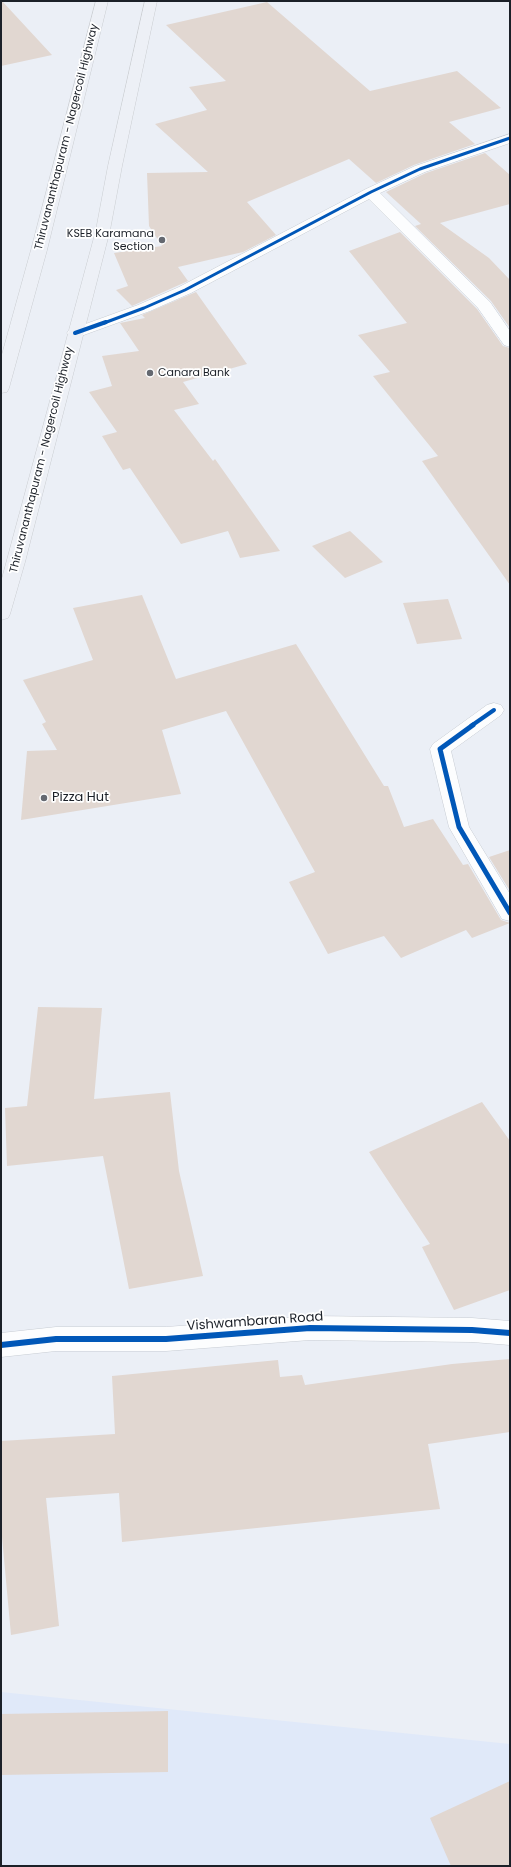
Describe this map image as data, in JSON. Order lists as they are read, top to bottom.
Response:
{
  "streets": {
    "main road": ["Thiruvananthapuram - Nagercoil Highway"],
    "street": ["Vishwambaran Road"]
  },
  "places": ["KSEB Karamana Section", "Canara Bank", "Pizza Hut"]
}
